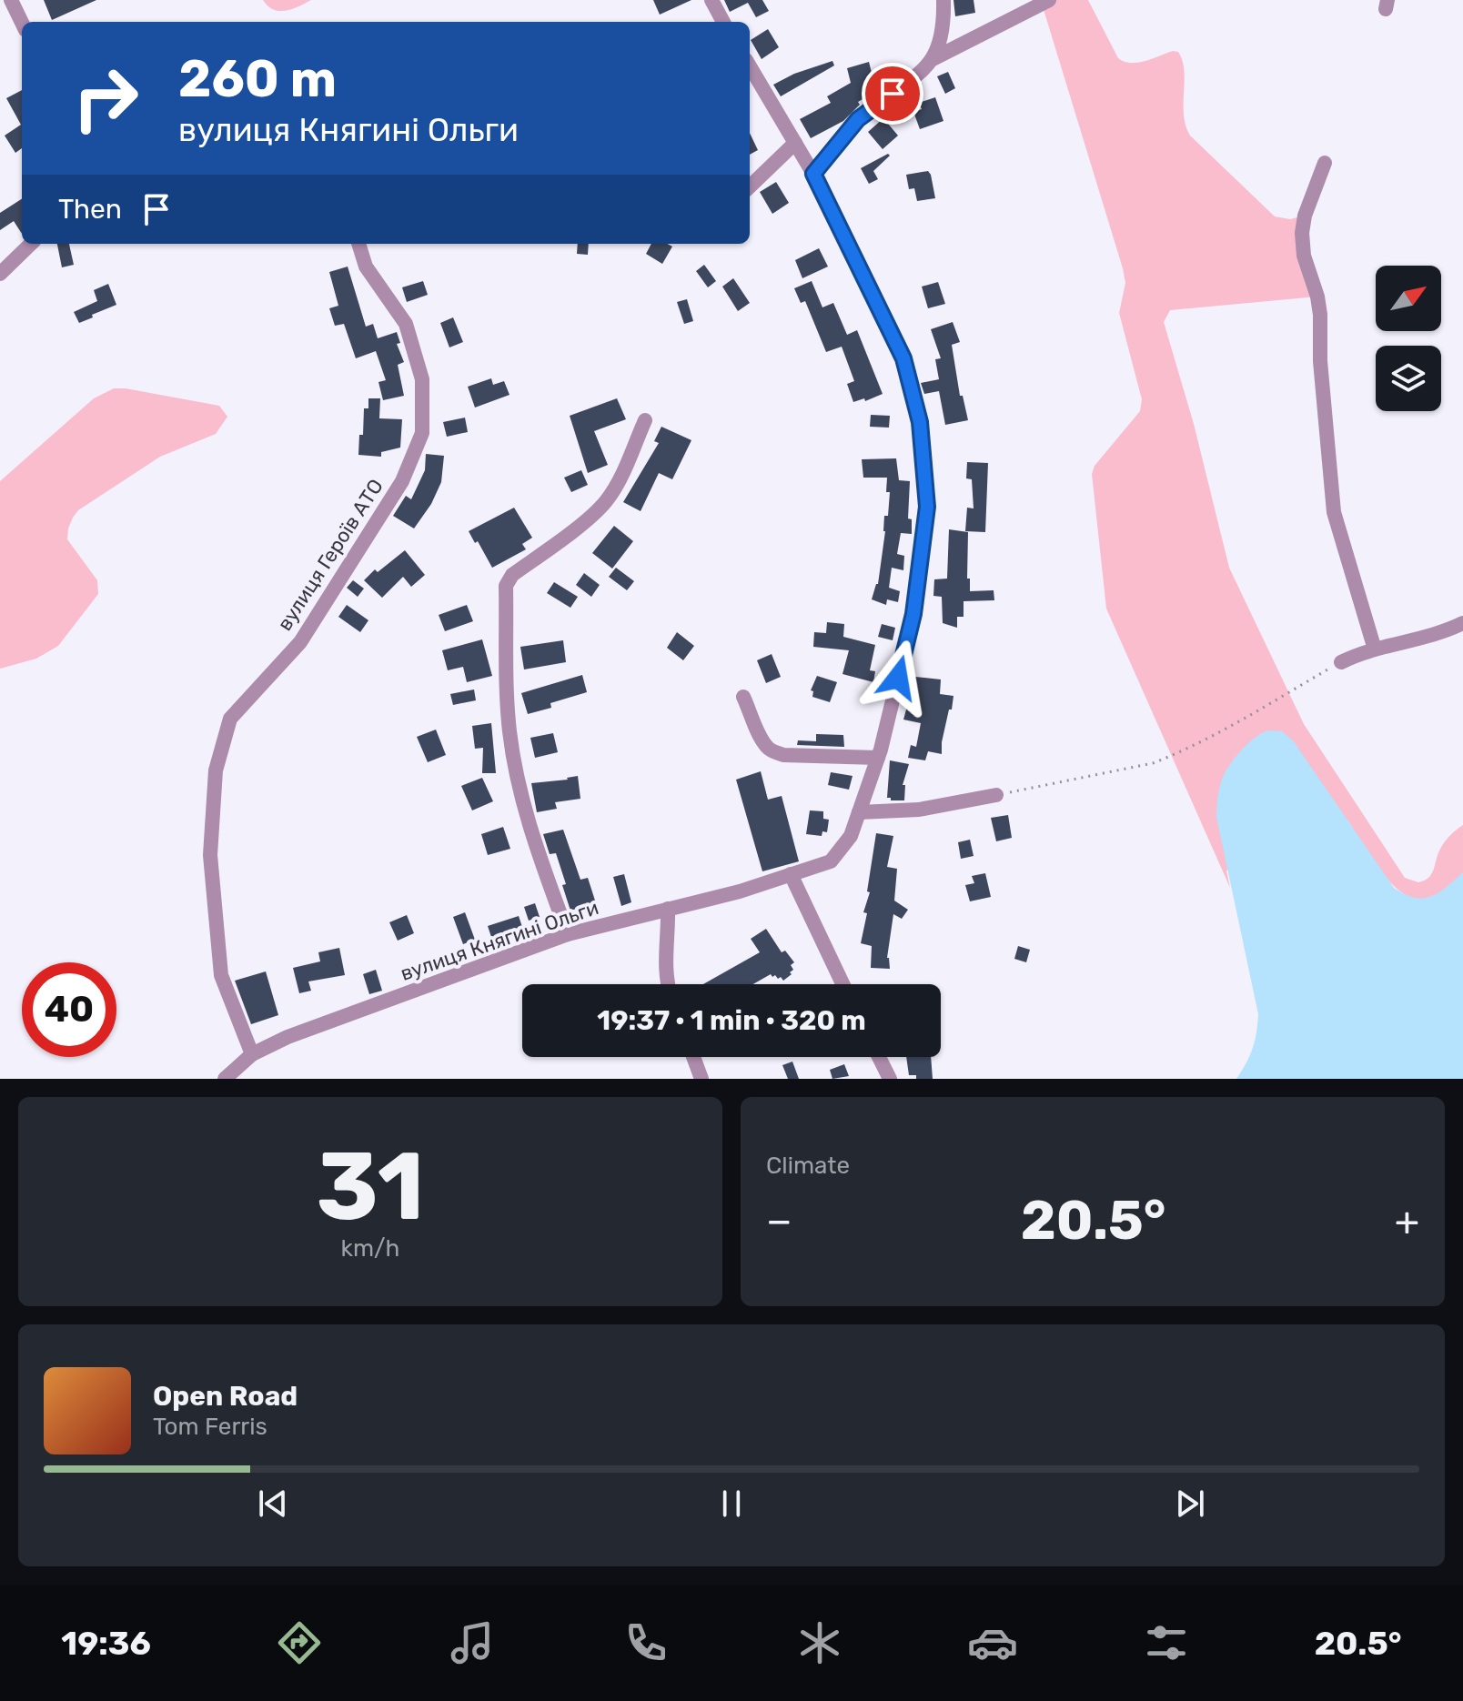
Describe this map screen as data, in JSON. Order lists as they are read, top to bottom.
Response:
{
  "streets": {
    "street": ["вулиця Героїв АТО", "вулиця Княгині Ольги"]
  },
  "crossings": [
    ["вулиця Героїв АТО", "вулиця Княгині Ольги"]
  ],
  "north": "top right",
  "page": {
    "turn": ["260 m", "вулиця Княгині Ольги"],
    "then": "Then",
    "limit": "40",
    "trip": "19:37 · 1 min · 320 m",
    "tile": [
      ["31", "km/h"],
      "Climate"
    ],
    "heat": ["−", "20.5°", "+"],
    "song": ["Open Road", "Tom Ferris"],
    "tabs": ["19:36", "20.5°"]
  }
}
